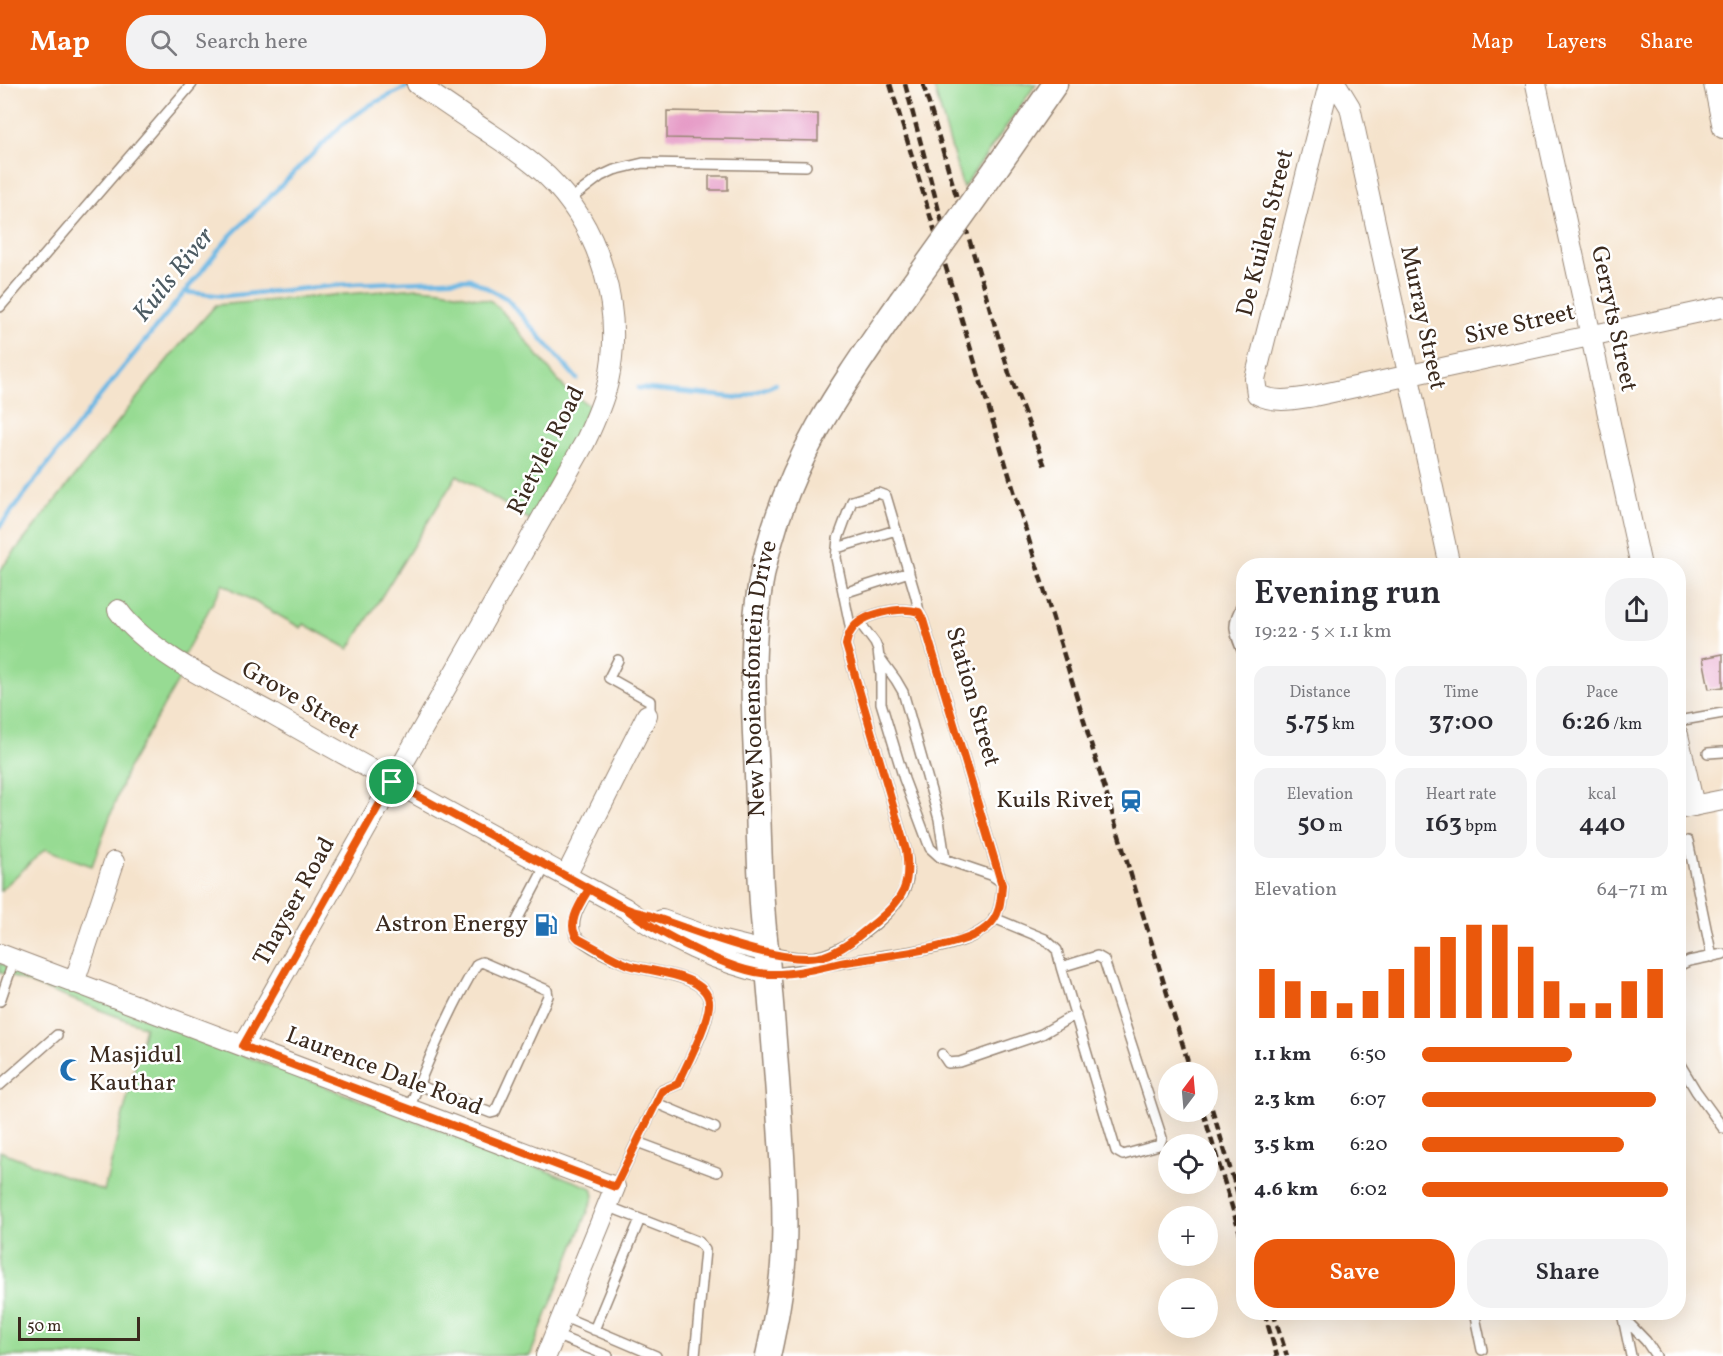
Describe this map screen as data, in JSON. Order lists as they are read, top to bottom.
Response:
{
  "streets": {
    "street": [
      "De Kuilen Street",
      "Murray Street",
      "Gerryts Street",
      "Sive Street",
      "Rietvlei Road",
      "New Nooiensfontein Drive",
      "Grove Street",
      "Thayser Road",
      "Laurence Dale Road"
    ],
    "lane": ["Station Street"]
  },
  "crossings": [
    ["De Kuilen Street", "Sive Street"],
    ["Murray Street", "Sive Street"],
    ["Gerryts Street", "Sive Street"],
    ["Rietvlei Road", "Grove Street"],
    ["Rietvlei Road", "Thayser Road"],
    ["New Nooiensfontein Drive", "Grove Street"],
    ["Grove Street", "Thayser Road"],
    ["Thayser Road", "Laurence Dale Road"]
  ],
  "water": ["Kuils River"],
  "places": {
    "station": ["Kuils River"],
    "fuel station": ["Astron Energy"],
    "mosque": ["Masjidul Kauthar"]
  },
  "scale_bar": "50 m",
  "north": "top",
  "page": {
    "header": "Map",
    "search": "Search here",
    "nav": ["Map", "Layers", "Share"],
    "heading": ["Evening run", "19:22 · 5 × 1.1 km"],
    "stats": [
      ["Distance", "5.75 km"],
      ["Time", "37:00"],
      ["Pace", "6:26 /km"],
      ["Elevation", "50 m"],
      ["Heart rate", "163 bpm"],
      ["kcal", "440"]
    ],
    "chart": ["Elevation", "64–71 m"],
    "list": [
      {
        "name": "1.1 km",
        "note": "6:50"
      },
      {
        "name": "2.3 km",
        "note": "6:07"
      },
      {
        "name": "3.5 km",
        "note": "6:20"
      },
      {
        "name": "4.6 km",
        "note": "6:02"
      }
    ],
    "map_buttons": ["+", "−"],
    "buttons": ["Save", "Share"],
    "scale": "50 m"
  }
}
